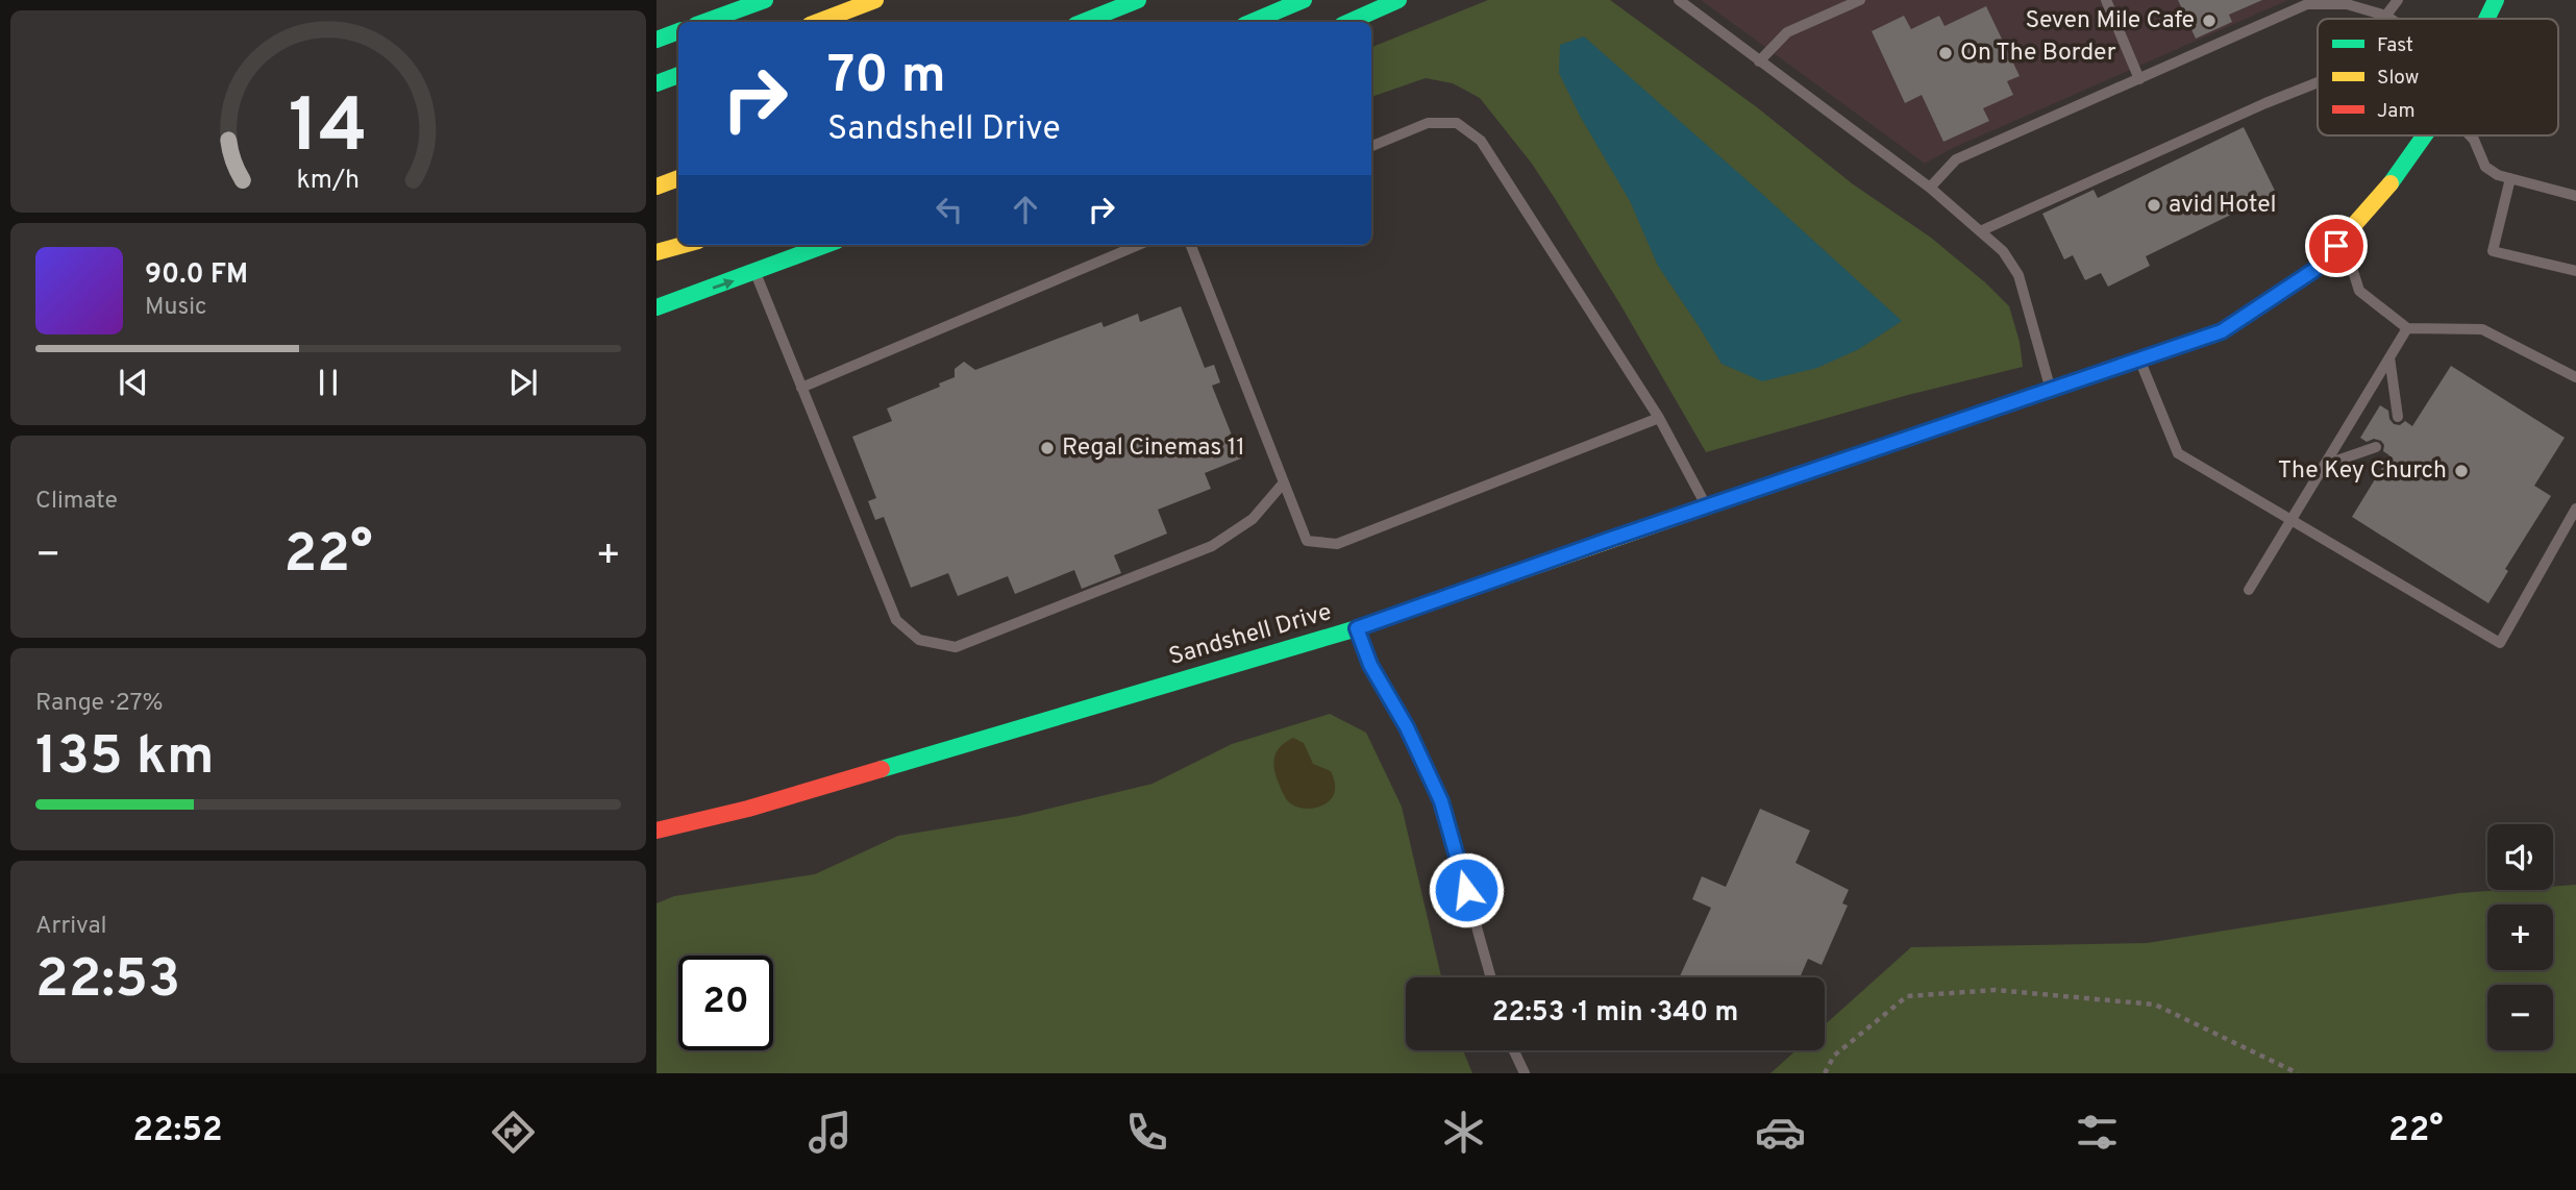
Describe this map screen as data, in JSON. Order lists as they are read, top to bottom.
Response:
{
  "streets": {
    "main road": ["Sandshell Drive"]
  },
  "places": [
    "Seven Mile Cafe",
    "On The Border",
    "avid Hotel",
    "Regal Cinemas 11",
    "The Key Church"
  ],
  "legend": ["Fast", "Slow", "Jam"],
  "page": {
    "turn": ["70 m", "Sandshell Drive"],
    "song": ["90.0 FM", "Music"],
    "tile": [
      "Climate",
      ["Range · 27%", "135 km"],
      ["Arrival", "22:53"]
    ],
    "heat": ["−", "22°", "+"],
    "map_buttons": ["+", "−"],
    "limit": "20",
    "trip": "22:53 · 1 min · 340 m",
    "tabs": ["22:52", "22°"],
    "gauge": ["14", "km/h"]
  }
}
